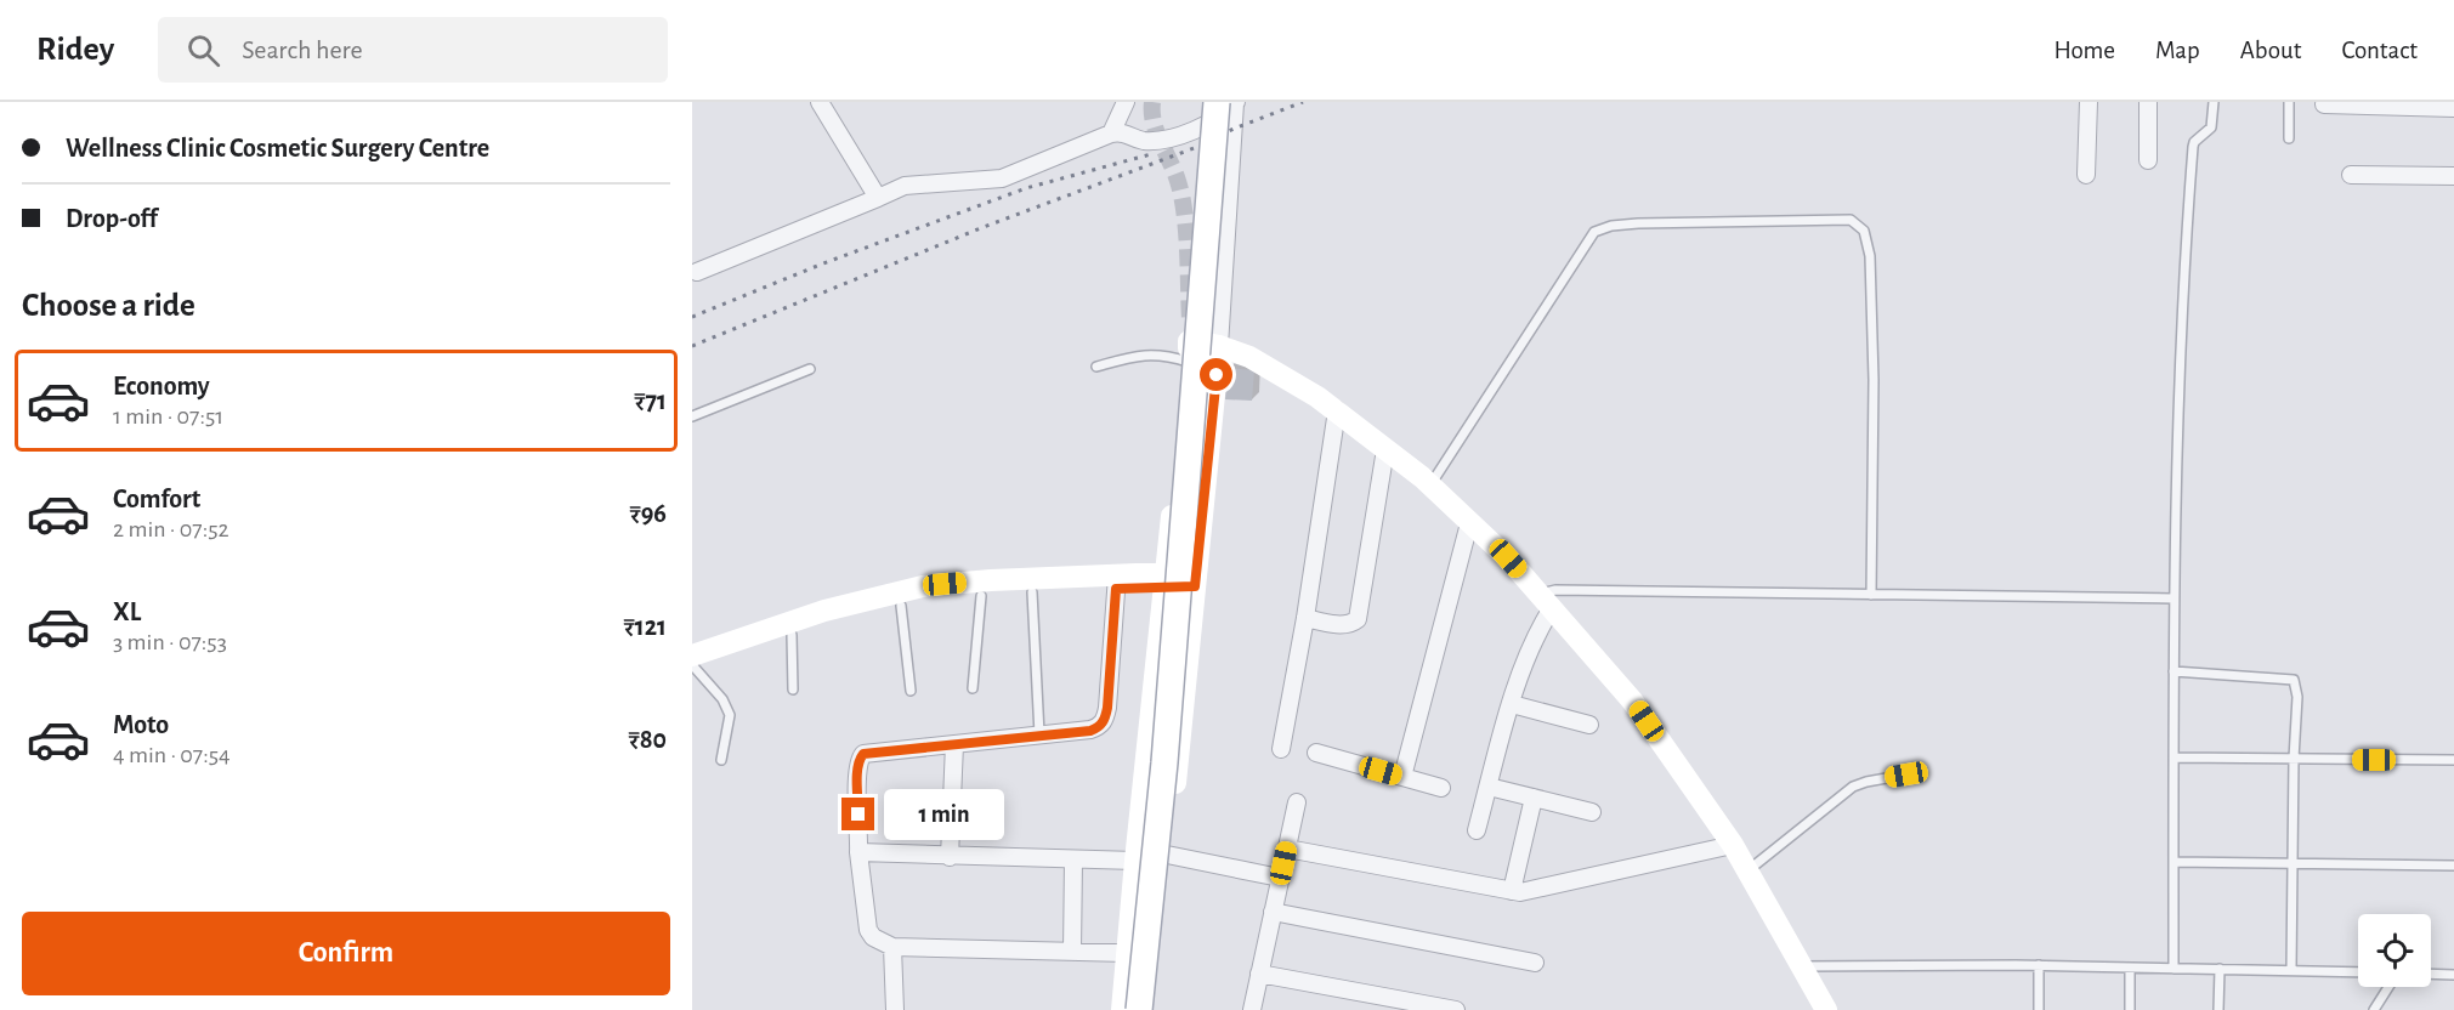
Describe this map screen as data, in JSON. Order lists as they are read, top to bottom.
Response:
{
  "page": {
    "header": "Ridey",
    "search": "Search here",
    "nav": [
      "Home",
      "Map",
      "About",
      "Contact"
    ],
    "banner": ["Wellness Clinic Cosmetic Surgery Centre", "Drop-off"],
    "heading": "Choose a ride",
    "list": [
      {
        "name": "Economy",
        "note": "1 min · 07:51",
        "value": "₹71"
      },
      {
        "name": "Comfort",
        "note": "2 min · 07:52",
        "value": "₹96"
      },
      {
        "name": "XL",
        "note": "3 min · 07:53",
        "value": "₹121"
      },
      {
        "name": "Moto",
        "note": "4 min · 07:54",
        "value": "₹80"
      }
    ],
    "bubble": "1 min",
    "buttons": "Confirm"
  }
}
